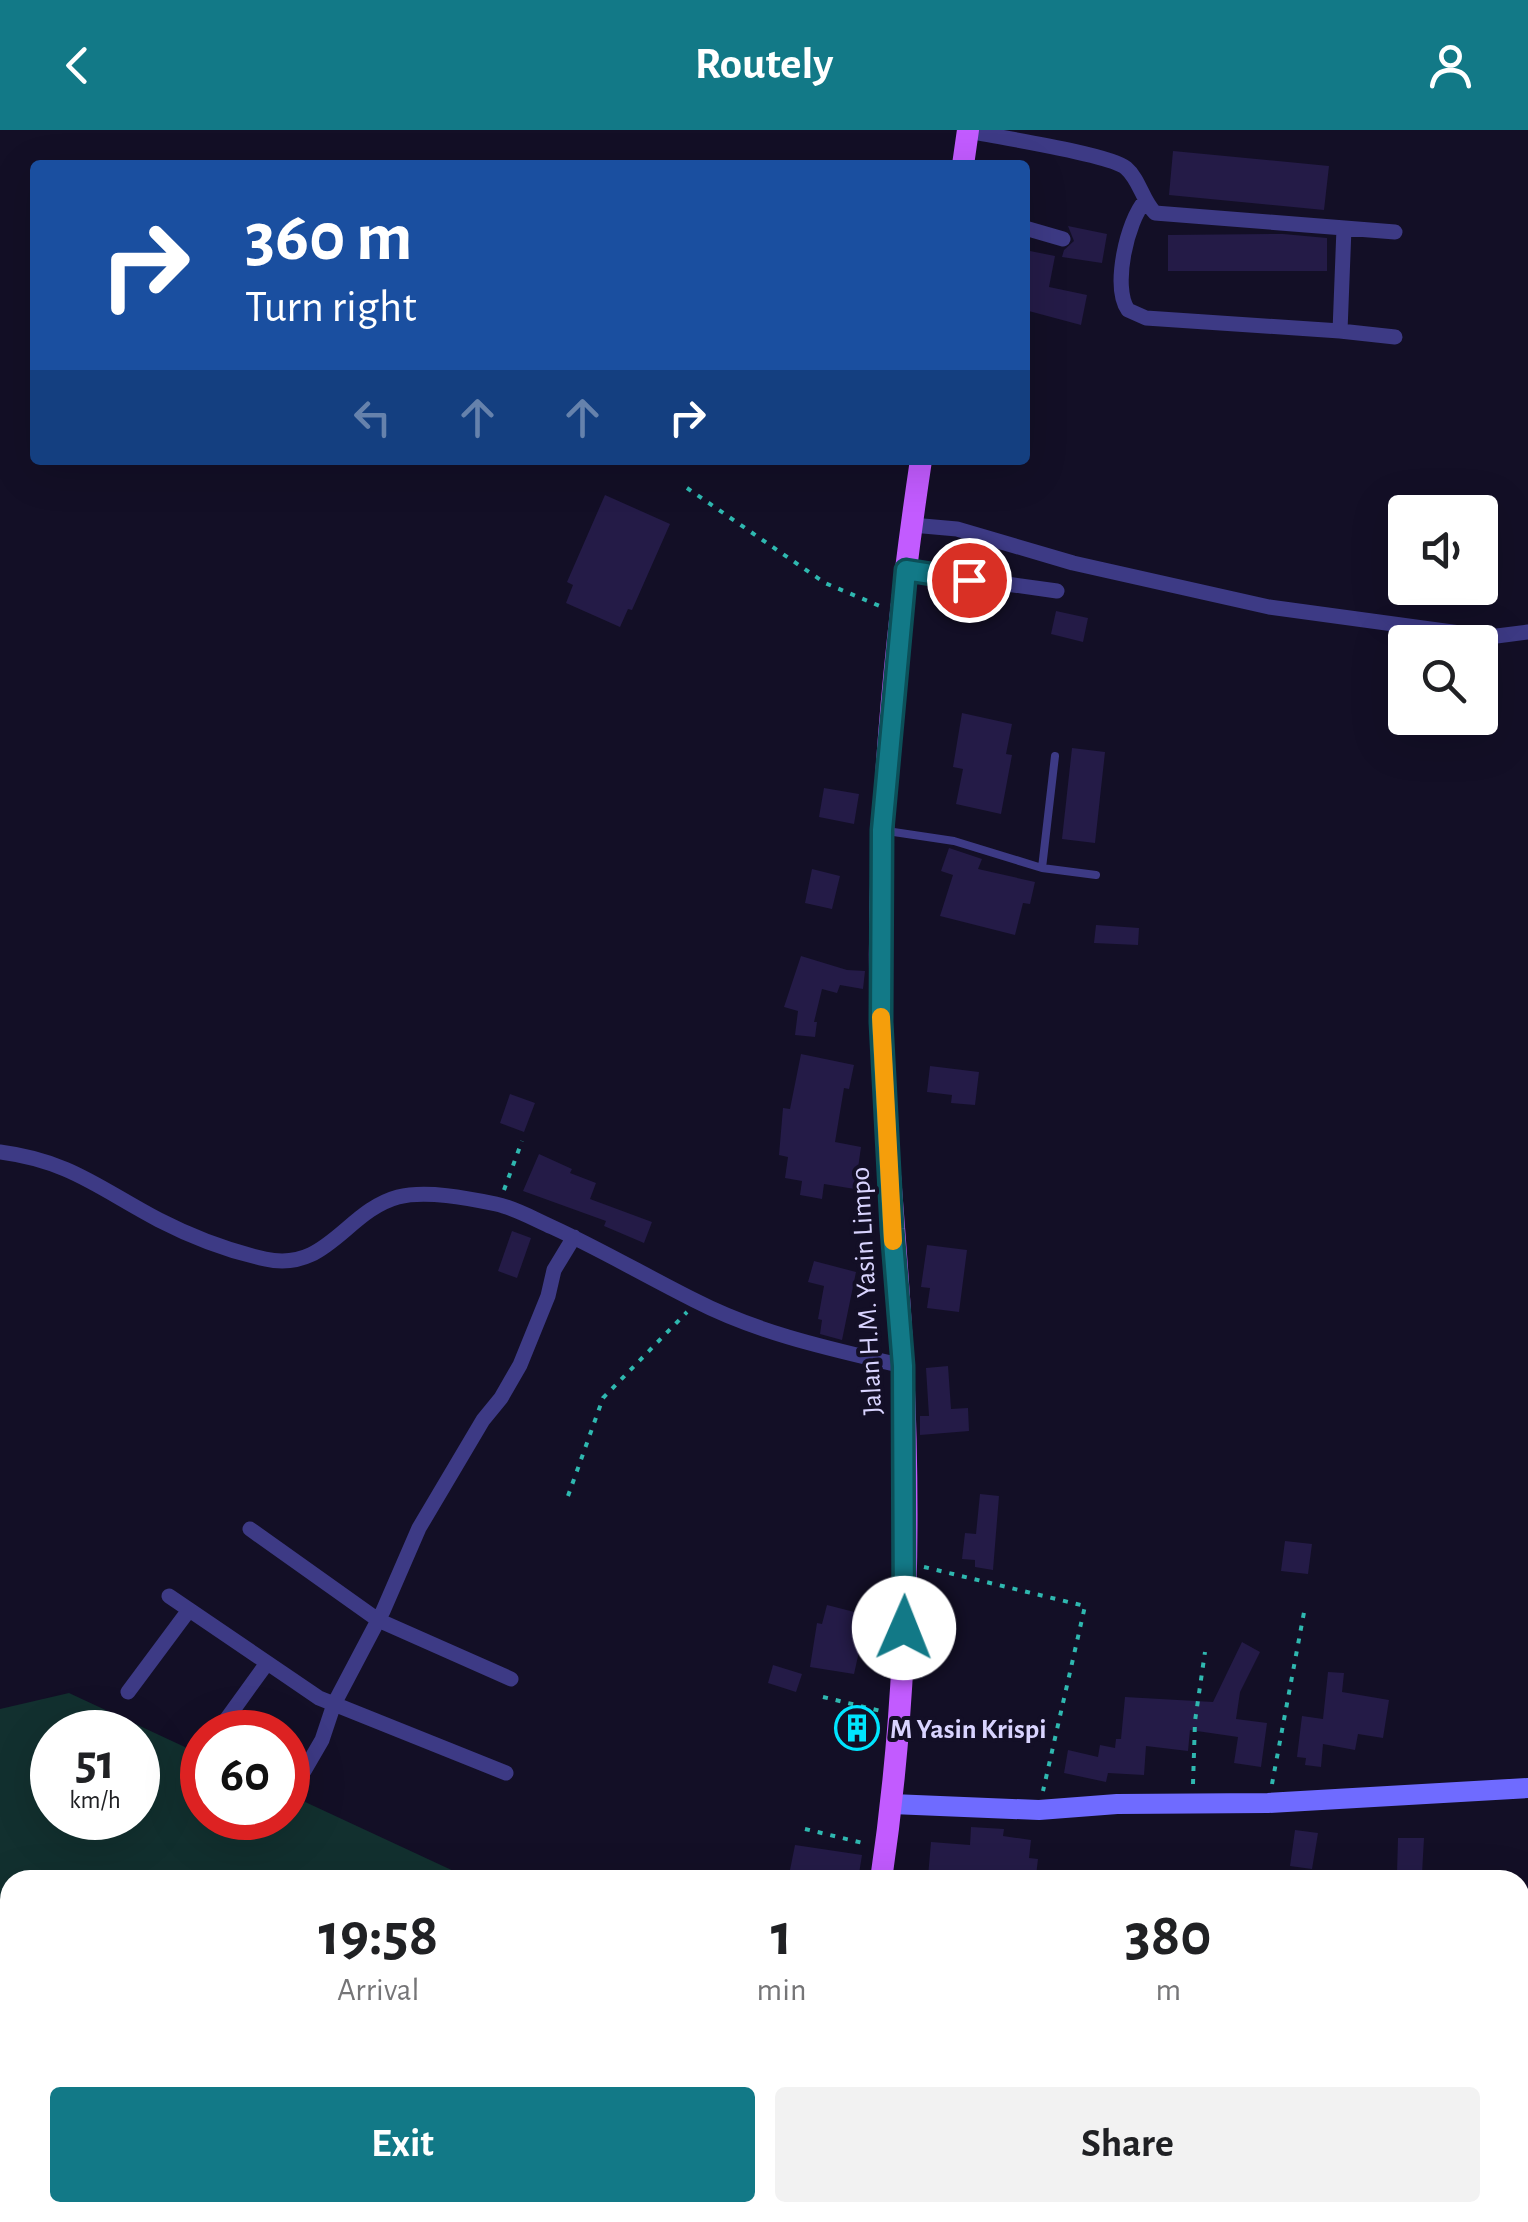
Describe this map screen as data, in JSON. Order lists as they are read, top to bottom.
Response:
{
  "streets": {
    "main road": ["Jalan H.M. Yasin Limpo"]
  },
  "places": {
    "building": ["M Yasin Krispi"]
  },
  "page": {
    "header": "Routely",
    "turn": ["360 m", "Turn right"],
    "speed": "51 km/h",
    "limit": "60",
    "eta": [
      "19:58",
      "Arrival",
      "1",
      "min",
      "380",
      "m"
    ],
    "buttons": ["Exit", "Share"]
  }
}
